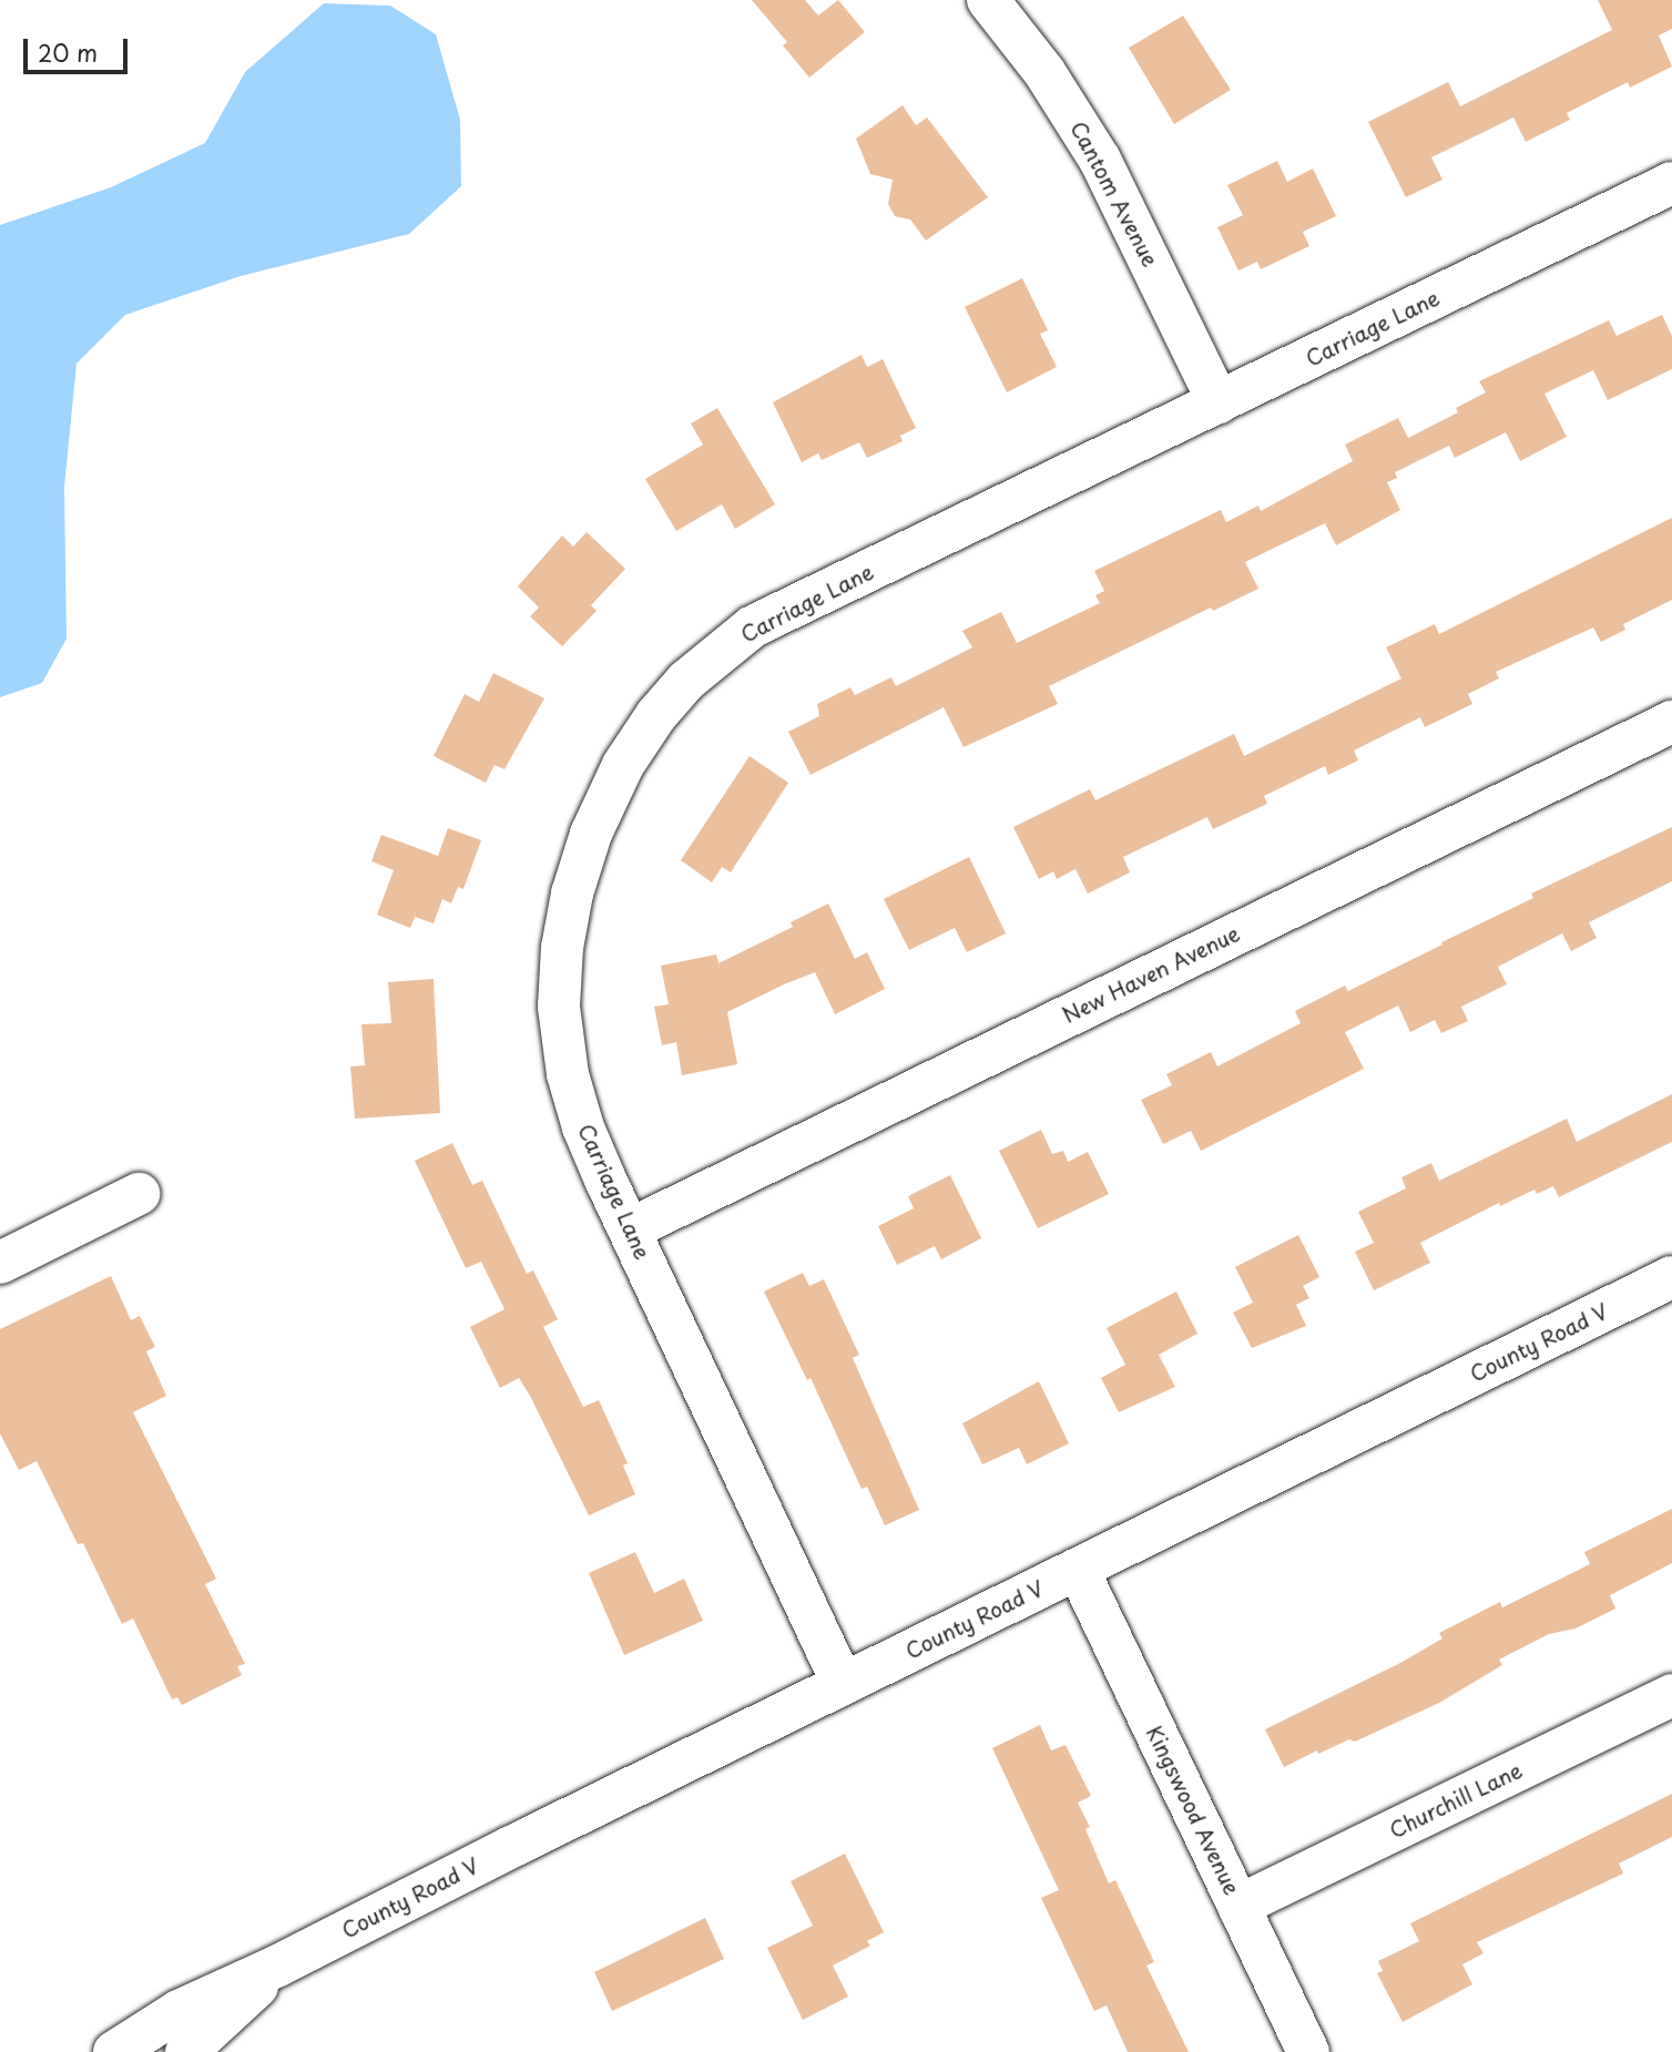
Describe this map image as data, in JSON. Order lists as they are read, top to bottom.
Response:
{
  "streets": {
    "street": [
      "Cantom Avenue",
      "Carriage Lane",
      "New Haven Avenue",
      "County Road V",
      "Churchill Lane",
      "Kingswood Avenue"
    ]
  },
  "crossings": [
    ["Cantom Avenue", "Carriage Lane"],
    ["Carriage Lane", "New Haven Avenue"],
    ["Carriage Lane", "County Road V"],
    ["County Road V", "Kingswood Avenue"],
    ["Churchill Lane", "Kingswood Avenue"]
  ],
  "scale_bar": "20 m"
}
